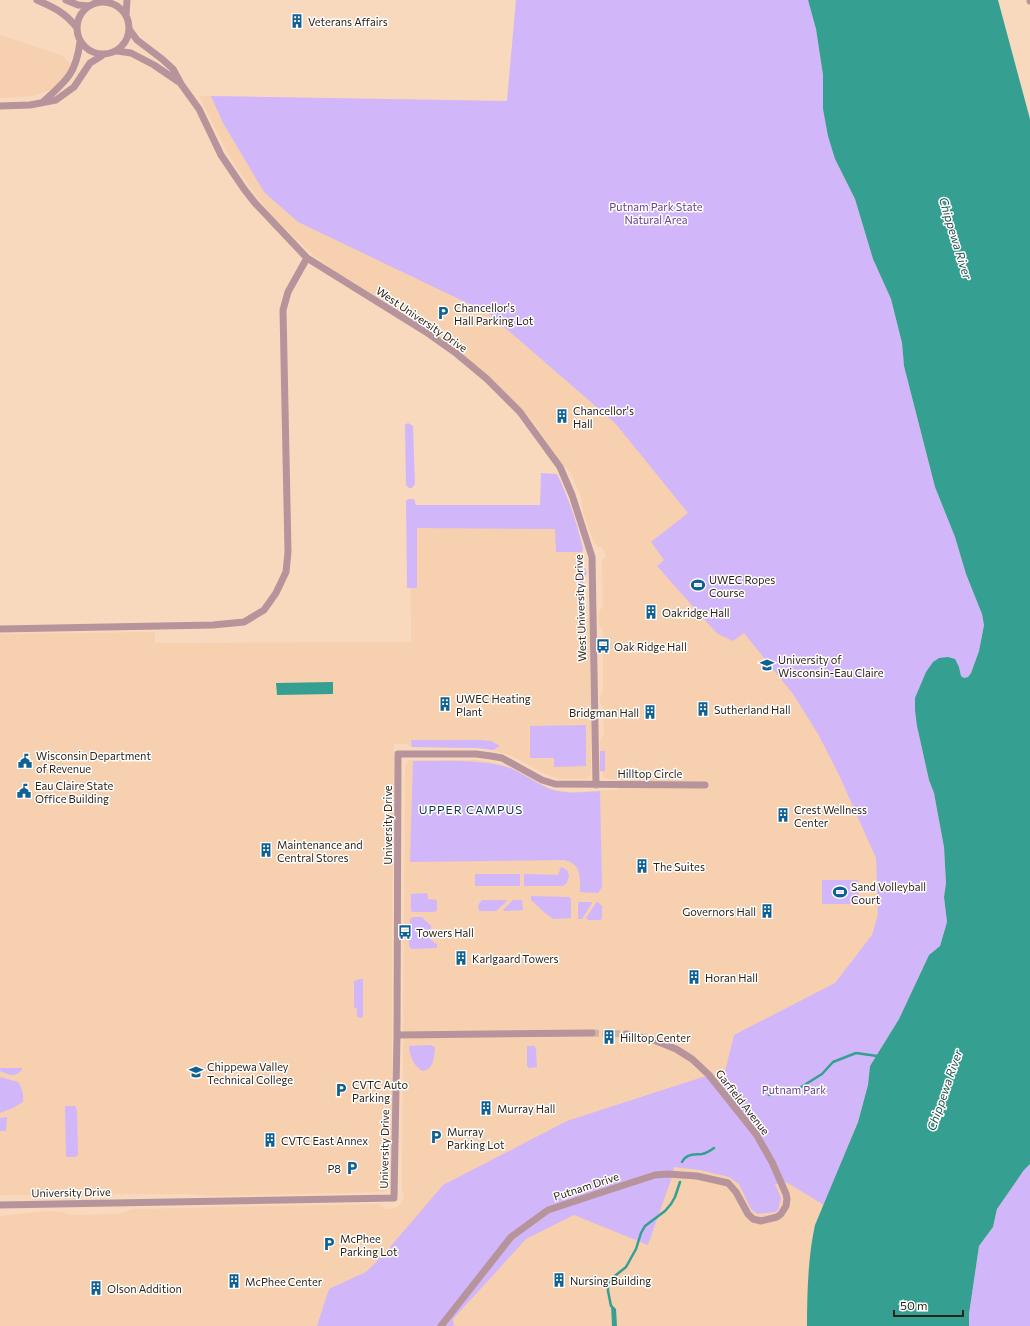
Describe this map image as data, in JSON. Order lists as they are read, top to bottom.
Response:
{
  "streets": {
    "street": [
      "West University Drive",
      "Hilltop Circle",
      "University Drive",
      "Garfield Avenue",
      "Putnam Drive"
    ]
  },
  "crossings": [
    ["West University Drive", "Hilltop Circle"],
    ["West University Drive", "University Drive"],
    ["Hilltop Circle", "University Drive"],
    ["Garfield Avenue", "Putnam Drive"]
  ],
  "districts": ["UPPER CAMPUS"],
  "water": ["Chippewa River"],
  "parks": ["Putnam Park State Natural Area", "Putnam Park"],
  "places": {
    "building": [
      "Veterans Affairs",
      "Chancellor's Hall",
      "Oakridge Hall",
      "UWEC Heating Plant",
      "Sutherland Hall",
      "Bridgman Hall",
      "Crest Wellness Center",
      "Maintenance and Central Stores",
      "The Suites",
      "Governors Hall",
      "Karlgaard Towers",
      "Horan Hall",
      "Hilltop Center",
      "Murray Hall",
      "CVTC East Annex",
      "Nursing Building",
      "McPhee Center",
      "Olson Addition"
    ],
    "parking": [
      "Chancellor's Hall Parking Lot",
      "CVTC Auto Parking",
      "Murray Parking Lot",
      "P8",
      "McPhee Parking Lot"
    ],
    "sports": ["UWEC Ropes Course", "Sand Volleyball Court"],
    "bus stop": ["Oak Ridge Hall", "Towers Hall"],
    "school or university": ["University of Wisconsin-Eau Claire", "Chippewa Valley Technical College"],
    "public building": ["Wisconsin Department of Revenue", "Eau Claire State Office Building"]
  },
  "scale_bar": "50 m"
}
